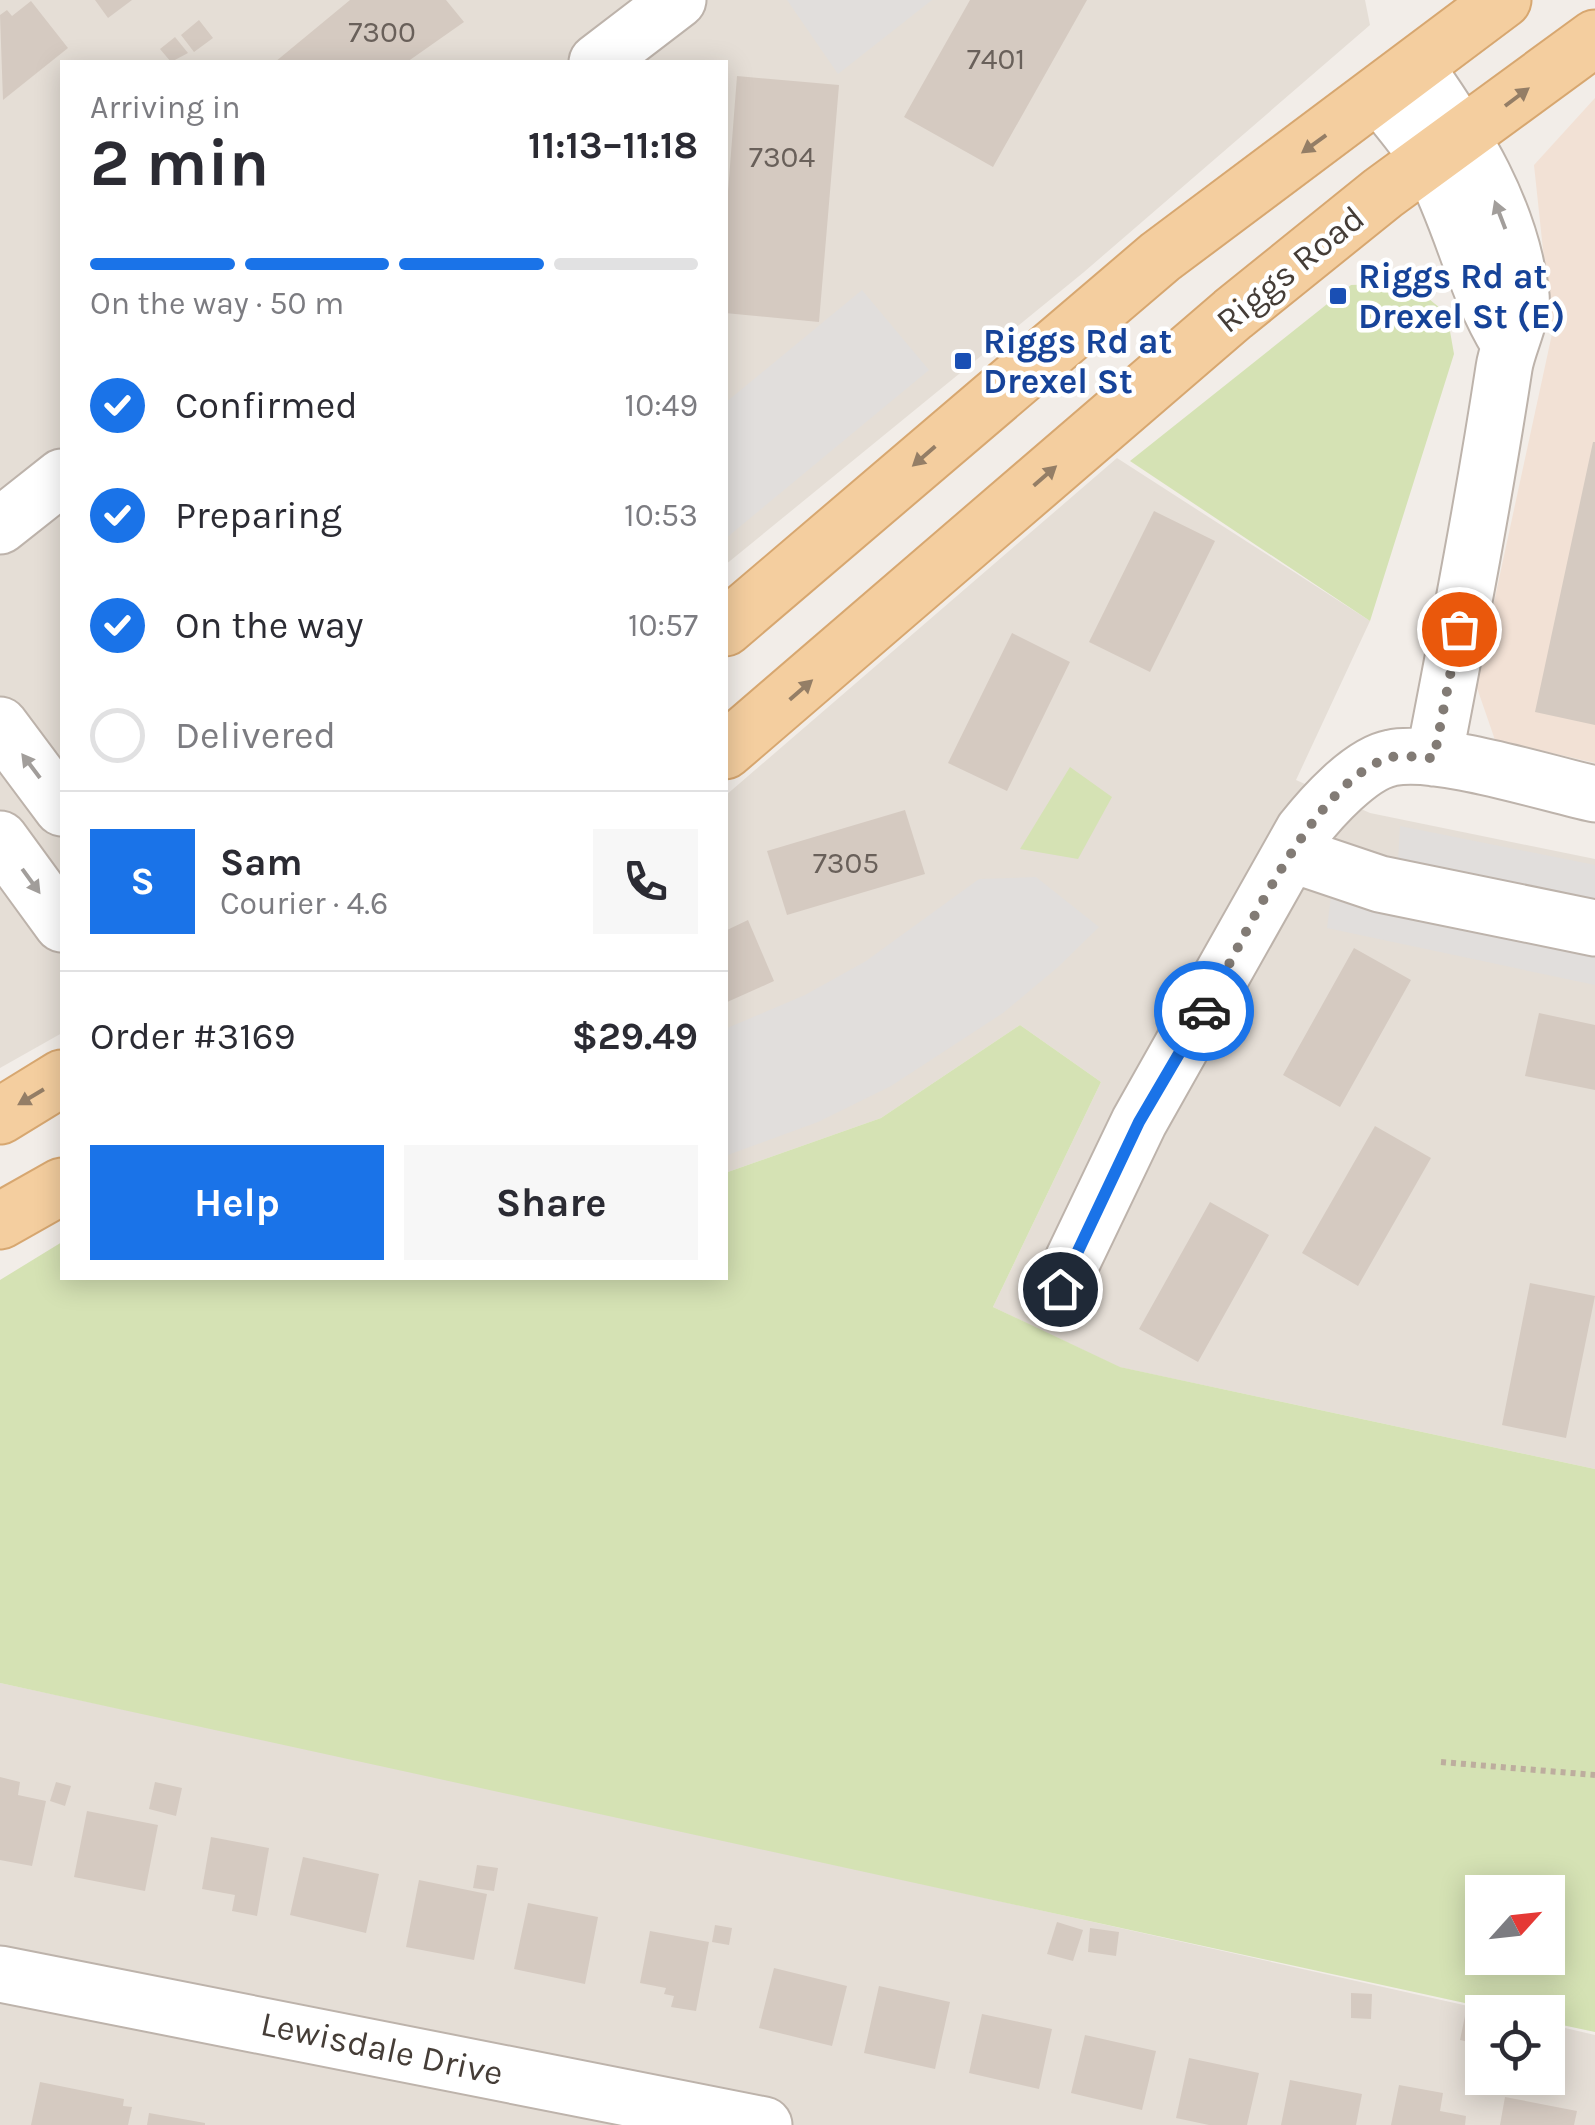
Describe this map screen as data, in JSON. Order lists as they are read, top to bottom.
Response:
{
  "streets": {
    "main road": ["Riggs Road"],
    "street": ["Lewisdale Drive"]
  },
  "places": {
    "transit": ["Riggs Rd at Drexel St (E)", "Riggs Rd at Drexel St"]
  },
  "house_numbers": [
    "7300",
    "7401",
    "7304",
    "7305"
  ],
  "north": "top right",
  "page": {
    "heading": ["2 min", "Arriving in", "11:13–11:18"],
    "panel": [
      "Sam",
      "Courier · 4.6",
      "Order #3169",
      "$29.49"
    ],
    "bar": "On the way · 50 m",
    "list": [
      ["Confirmed", "10:49"],
      ["Preparing", "10:53"],
      ["On the way", "10:57"],
      "Delivered"
    ],
    "round": "S",
    "buttons": ["Help", "Share"]
  }
}
